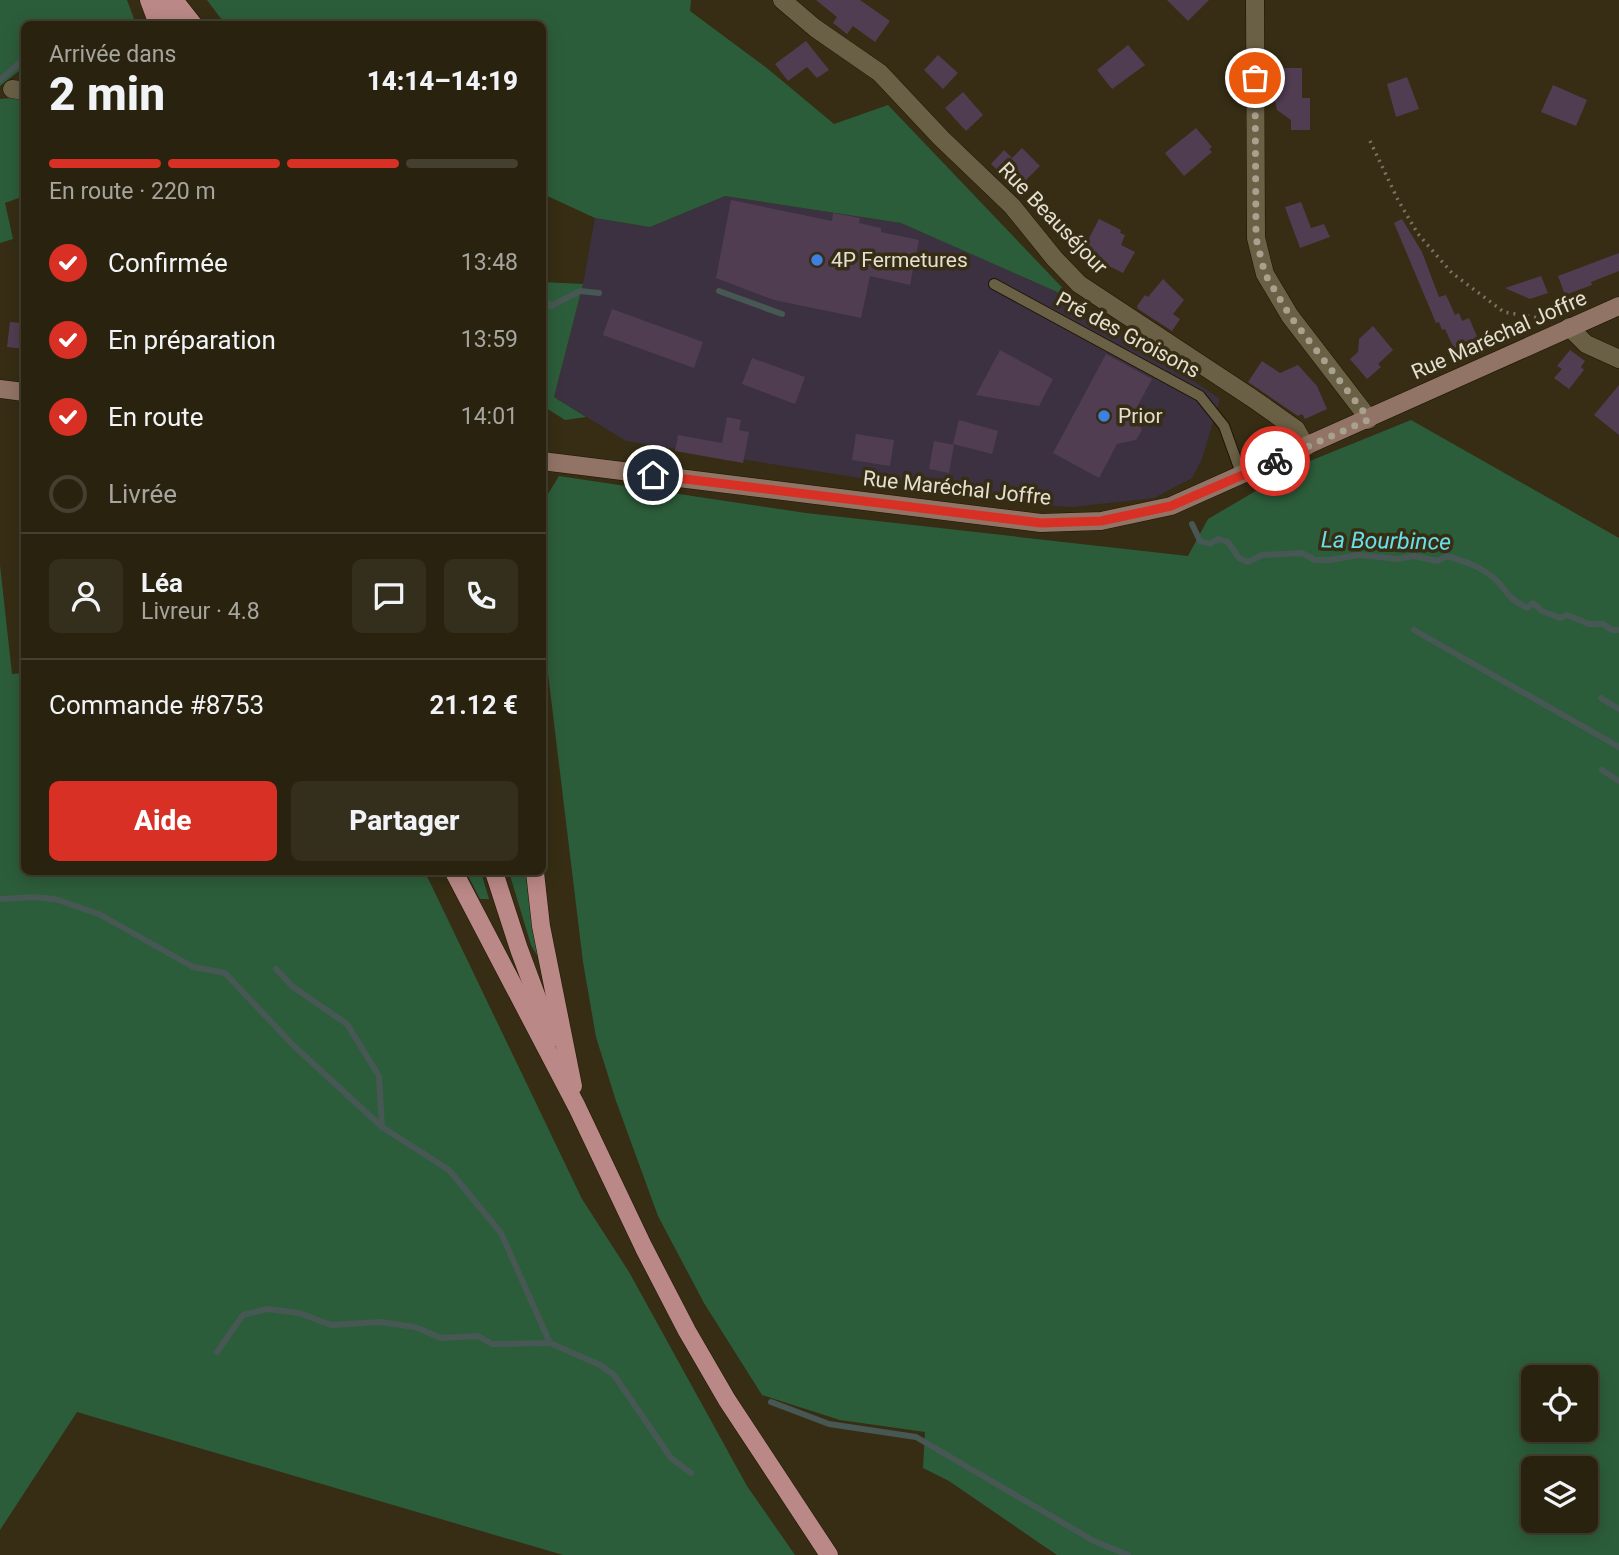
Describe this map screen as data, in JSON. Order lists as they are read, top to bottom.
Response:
{
  "streets": {
    "main road": ["Rue Maréchal Joffre"],
    "street": ["Rue Beauséjour"],
    "lane": ["Pré des Groisons"]
  },
  "crossings": [
    ["Rue Beauséjour", "Rue Maréchal Joffre"],
    ["Pré des Groisons", "Rue Maréchal Joffre"]
  ],
  "water": ["La Bourbince"],
  "places": ["4P Fermetures", "Prior"],
  "page": {
    "heading": ["2 min", "Arrivée dans", "14:14–14:19"],
    "panel": [
      "Léa",
      "Livreur · 4.8",
      "Commande #8753",
      "21.12 €"
    ],
    "bar": "En route · 220 m",
    "list": [
      ["Confirmée", "13:48"],
      ["En préparation", "13:59"],
      ["En route", "14:01"],
      "Livrée"
    ],
    "buttons": ["Aide", "Partager"]
  }
}
